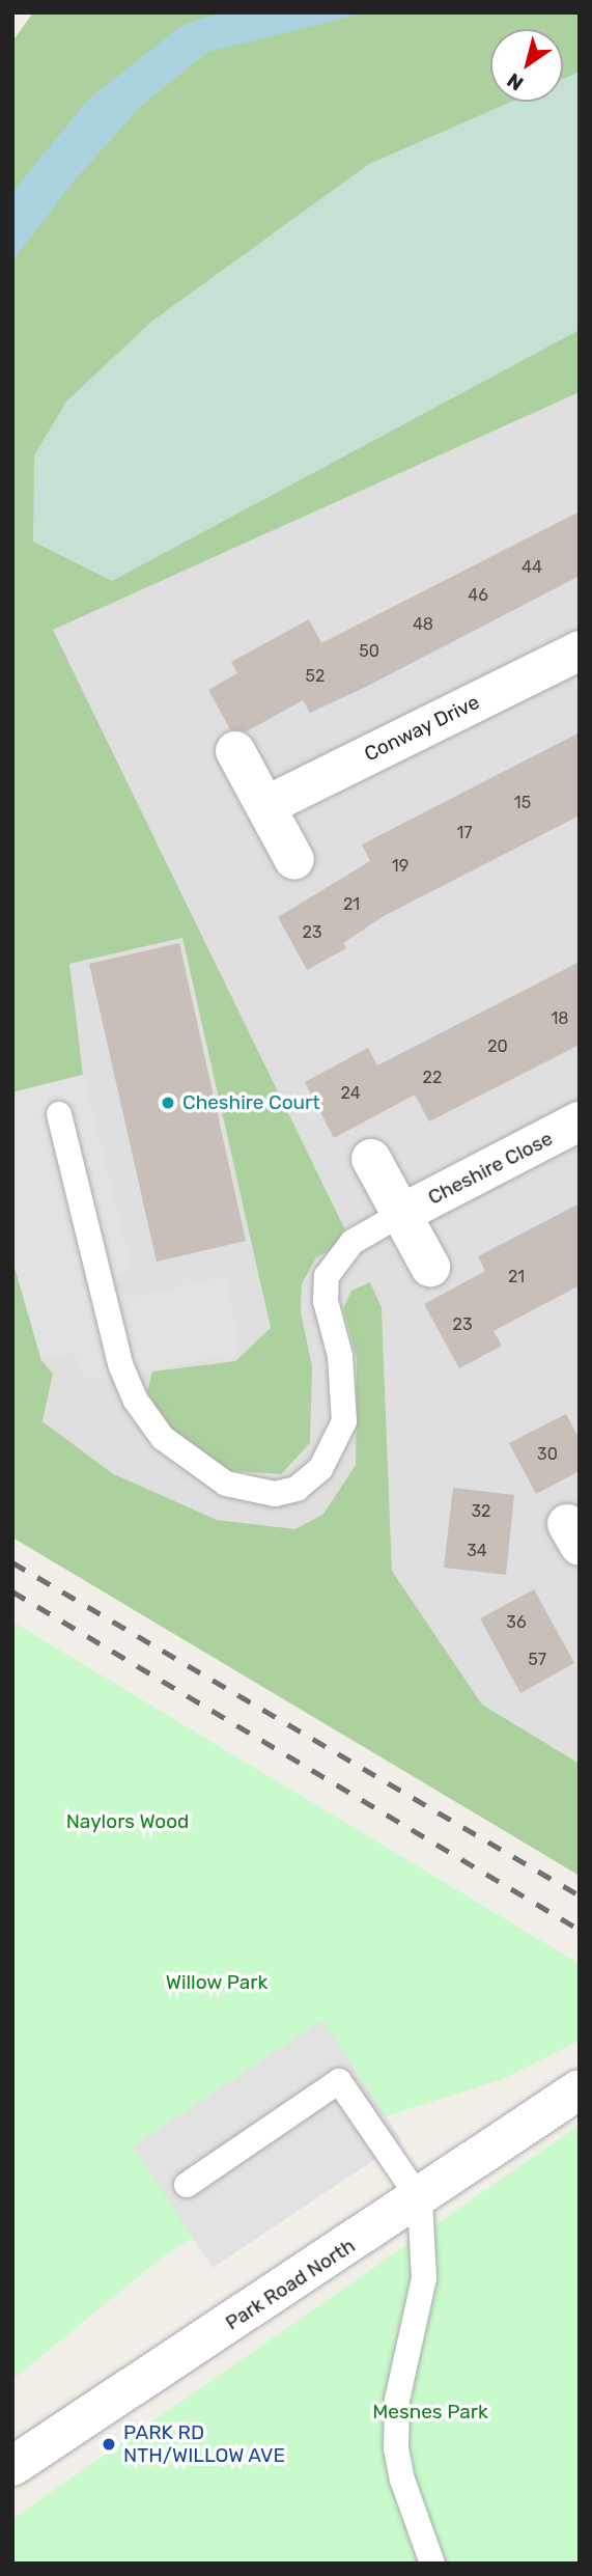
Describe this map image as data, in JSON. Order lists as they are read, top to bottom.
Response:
{
  "streets": {
    "street": ["Conway Drive", "Cheshire Close", "Park Road North"]
  },
  "parks": ["Naylors Wood", "Willow Park", "Mesnes Park"],
  "places": ["Cheshire Court", "PARK RD NTH/WILLOW AVE"],
  "house_numbers": [
    "44",
    "46",
    "48",
    "50",
    "52",
    "15",
    "17",
    "19",
    "21",
    "23",
    "18",
    "20",
    "22",
    "24",
    "21",
    "23",
    "30",
    "32",
    "34",
    "36",
    "57"
  ],
  "north": "bottom left"
}
